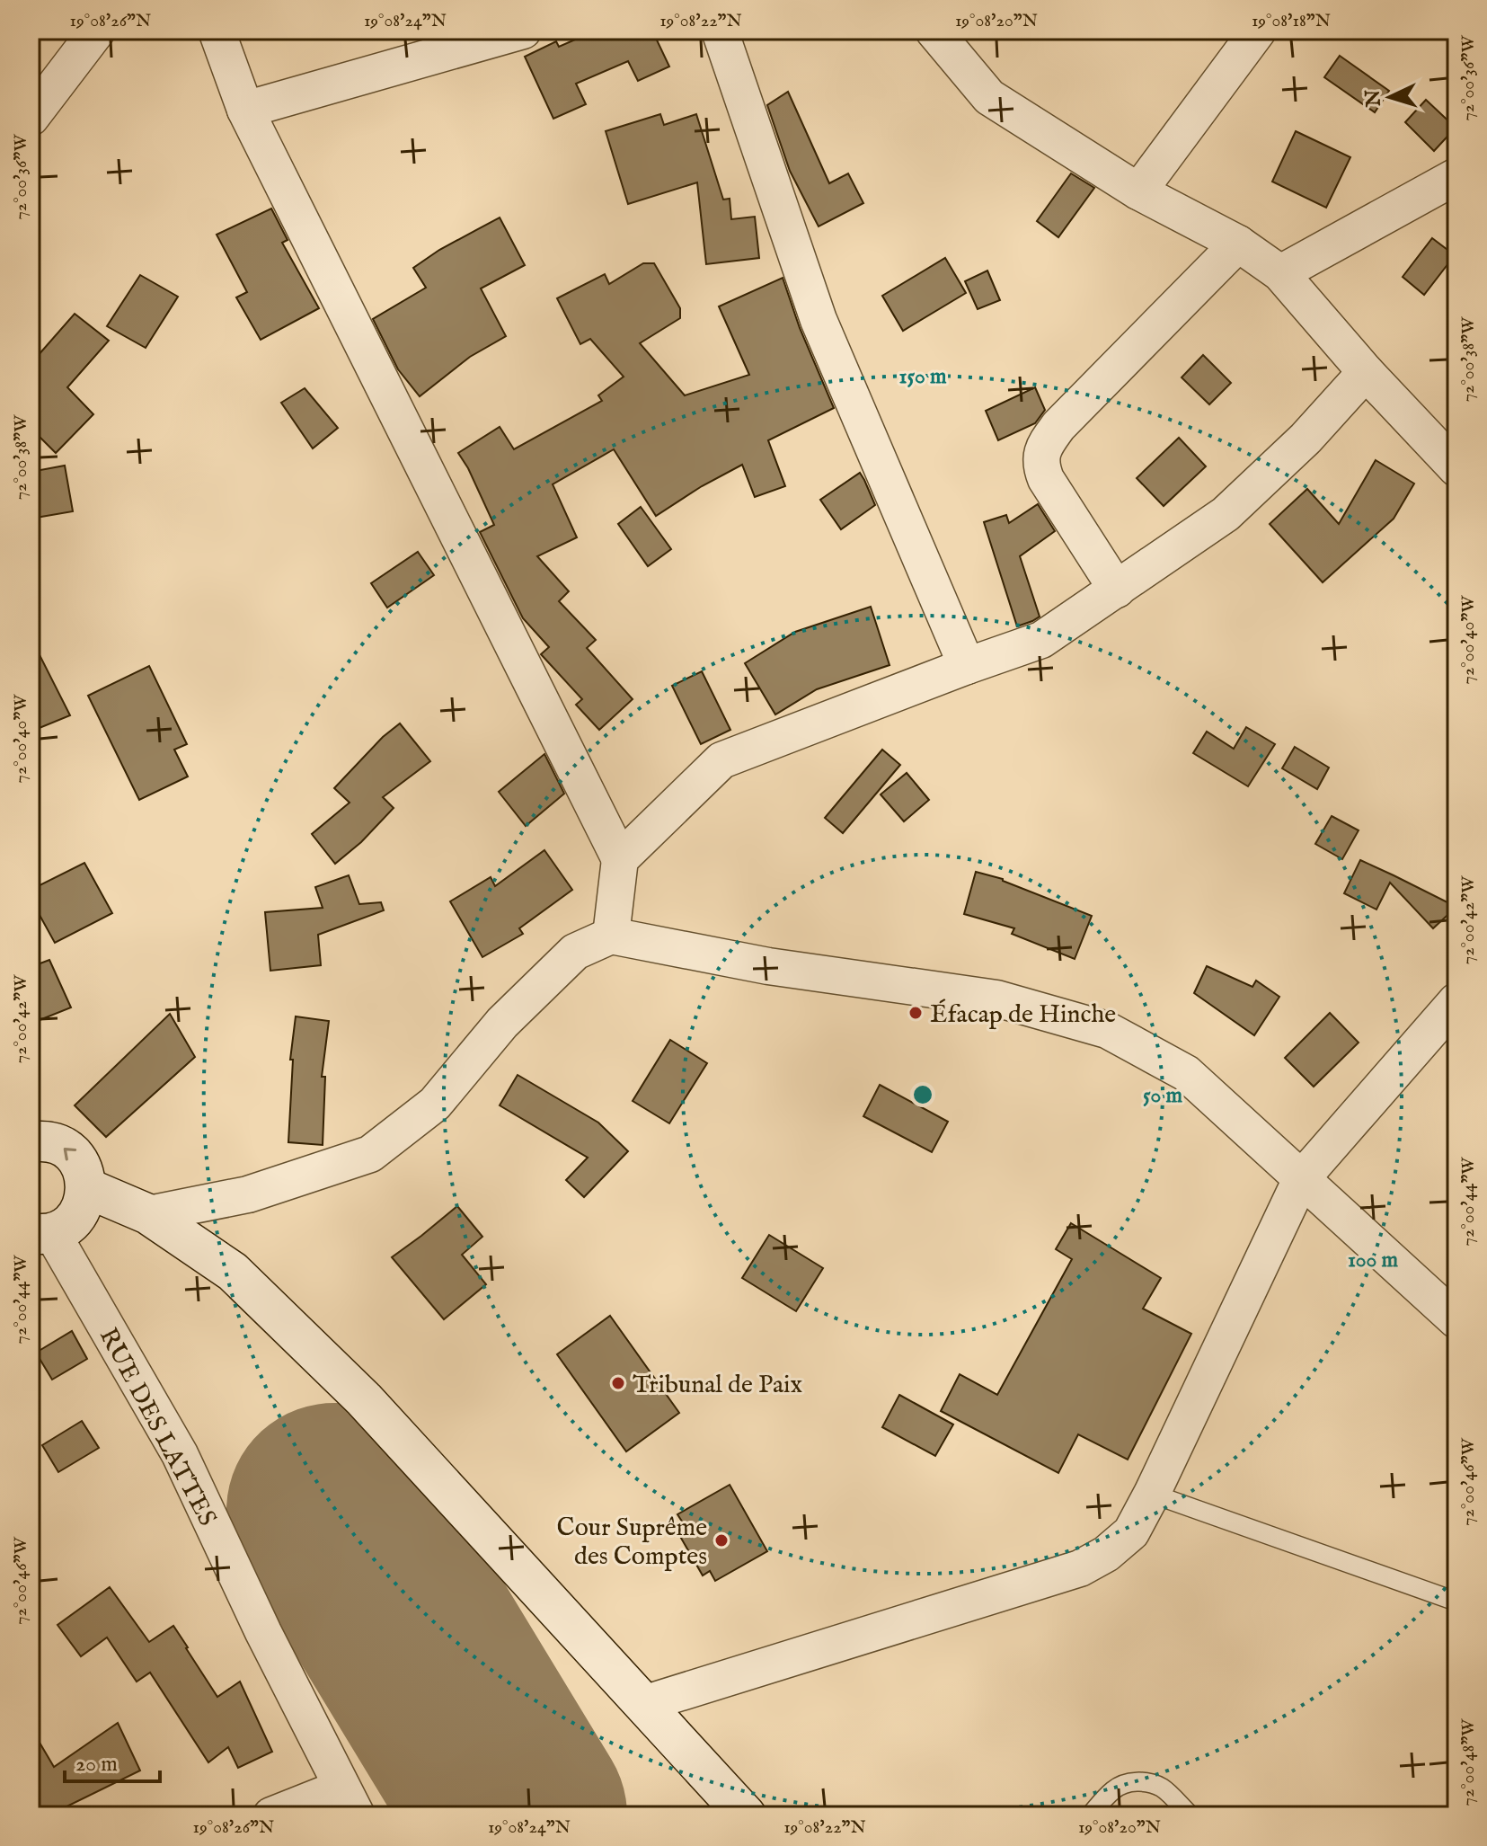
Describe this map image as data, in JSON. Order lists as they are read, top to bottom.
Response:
{
  "streets": {
    "street": ["RUE DES LATTES"]
  },
  "places": ["Éfacap de Hinche", "Tribunal de Paix", "Cour Suprême des Comptes"],
  "scale_bar": "20 m",
  "north": "left",
  "coordinates": [
    "19°08'26\"N",
    "19°08'24\"N",
    "19°08'22\"N",
    "19°08'20\"N",
    "19°08'18\"N",
    "72°00'36\"W",
    "72°00'38\"W",
    "72°00'40\"W",
    "72°00'42\"W",
    "72°00'44\"W",
    "72°00'46\"W",
    "72°00'48\"W"
  ],
  "rings": ["150 m", "50 m", "100 m"]
}
